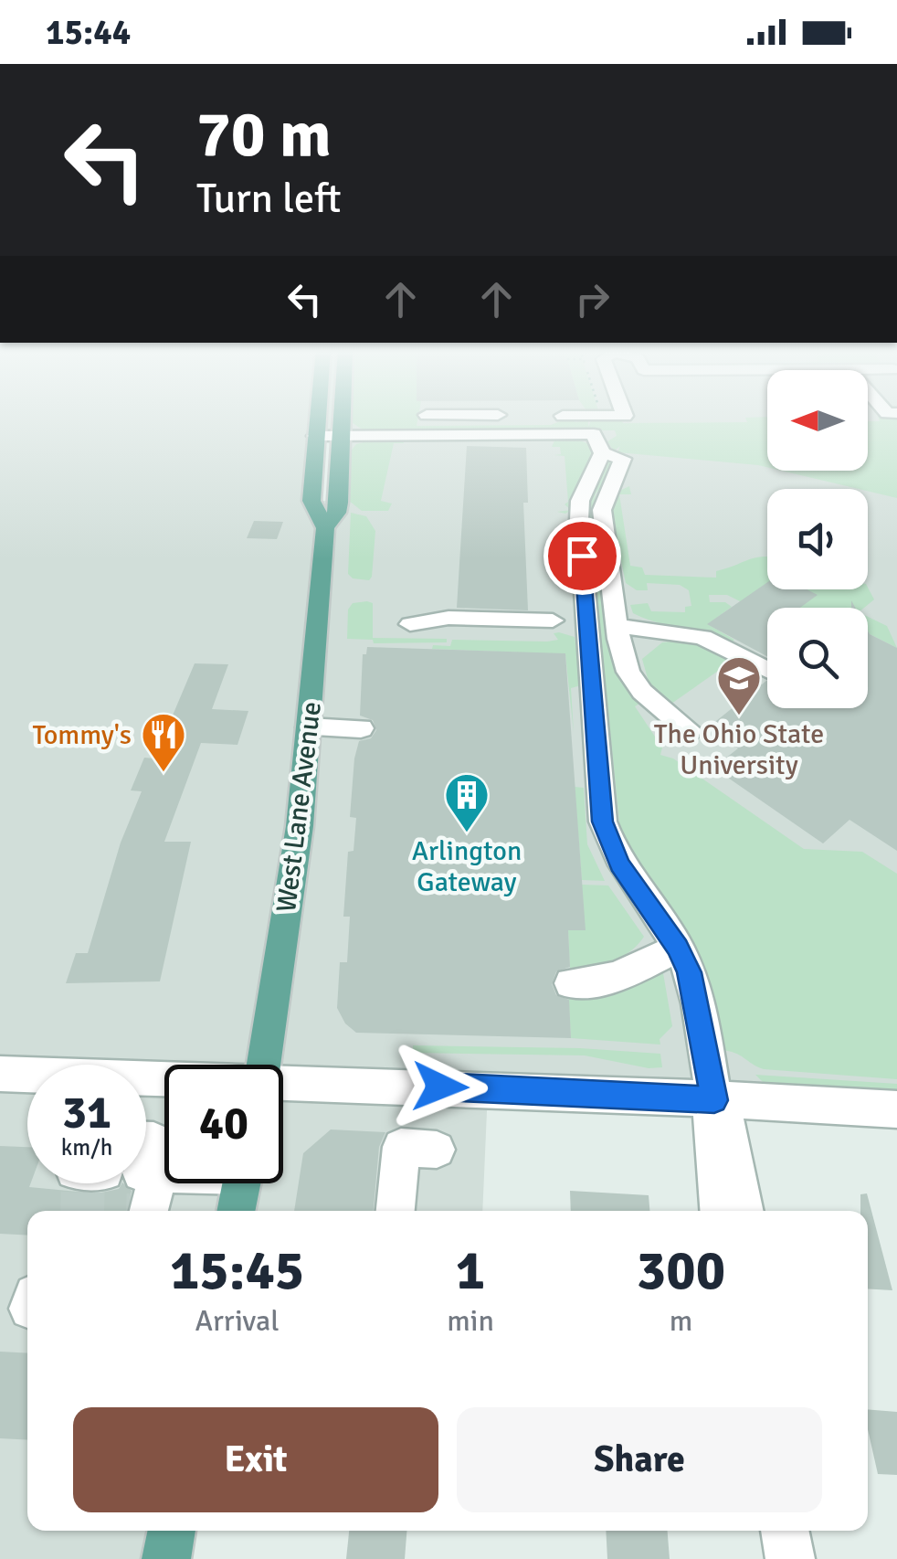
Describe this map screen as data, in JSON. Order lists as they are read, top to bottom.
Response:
{
  "streets": {
    "main road": ["West Lane Avenue"]
  },
  "places": {
    "school or university": ["The Ohio State University"],
    "restaurant": ["Tommy's"],
    "building": ["Arlington Gateway"]
  },
  "north": "left",
  "page": {
    "status": "15:44",
    "turn": ["70 m", "Turn left"],
    "speed": "31 km/h",
    "limit": "40",
    "eta": [
      "15:45",
      "Arrival",
      "1",
      "min",
      "300",
      "m"
    ],
    "buttons": ["Exit", "Share"]
  }
}
